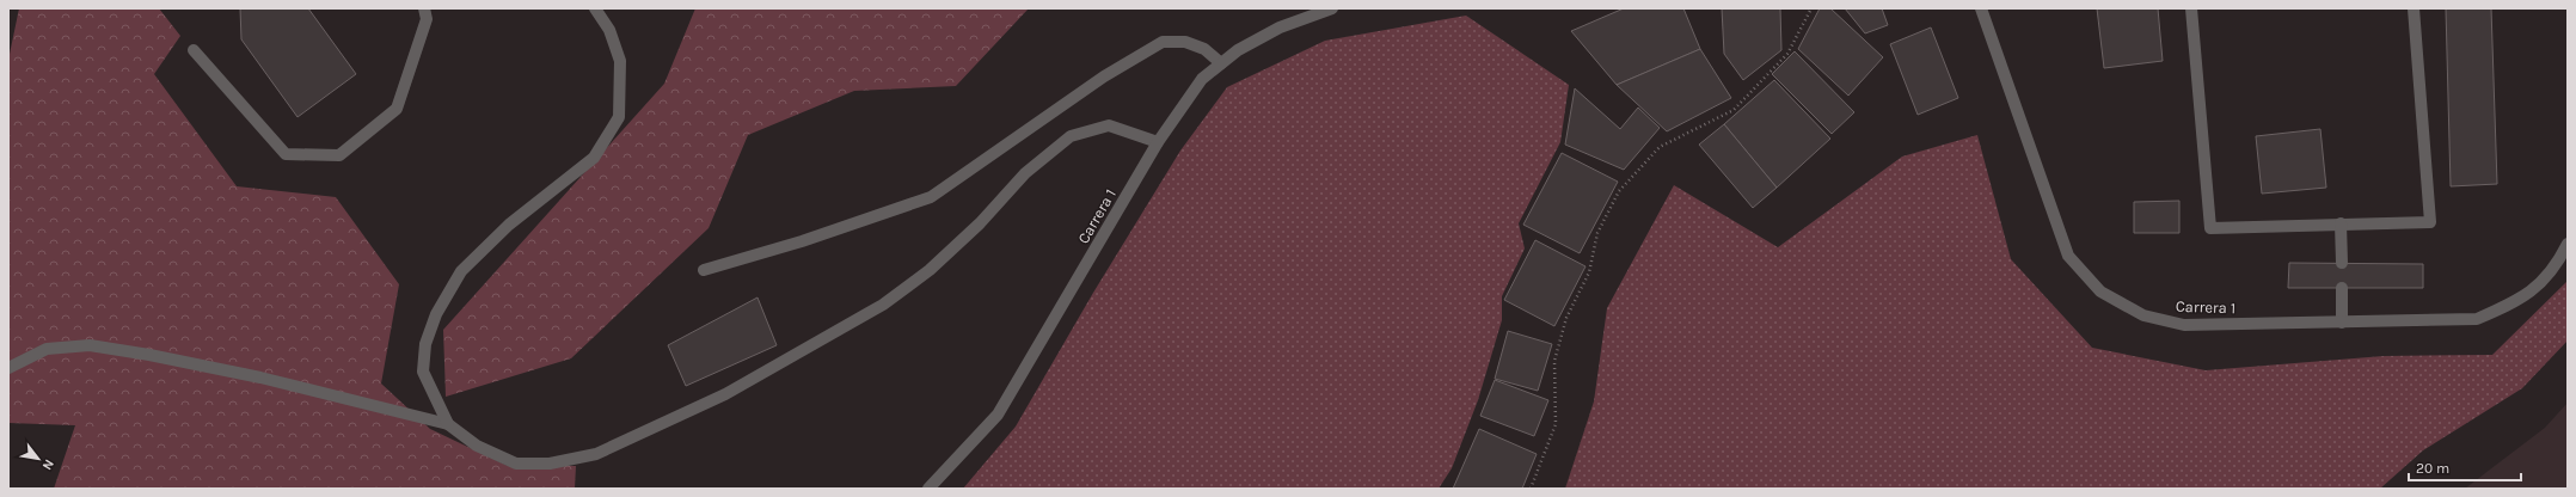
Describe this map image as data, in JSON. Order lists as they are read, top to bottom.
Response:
{
  "streets": {
    "street": ["Carrera 1"]
  },
  "scale_bar": "20 m",
  "north": "bottom right"
}
